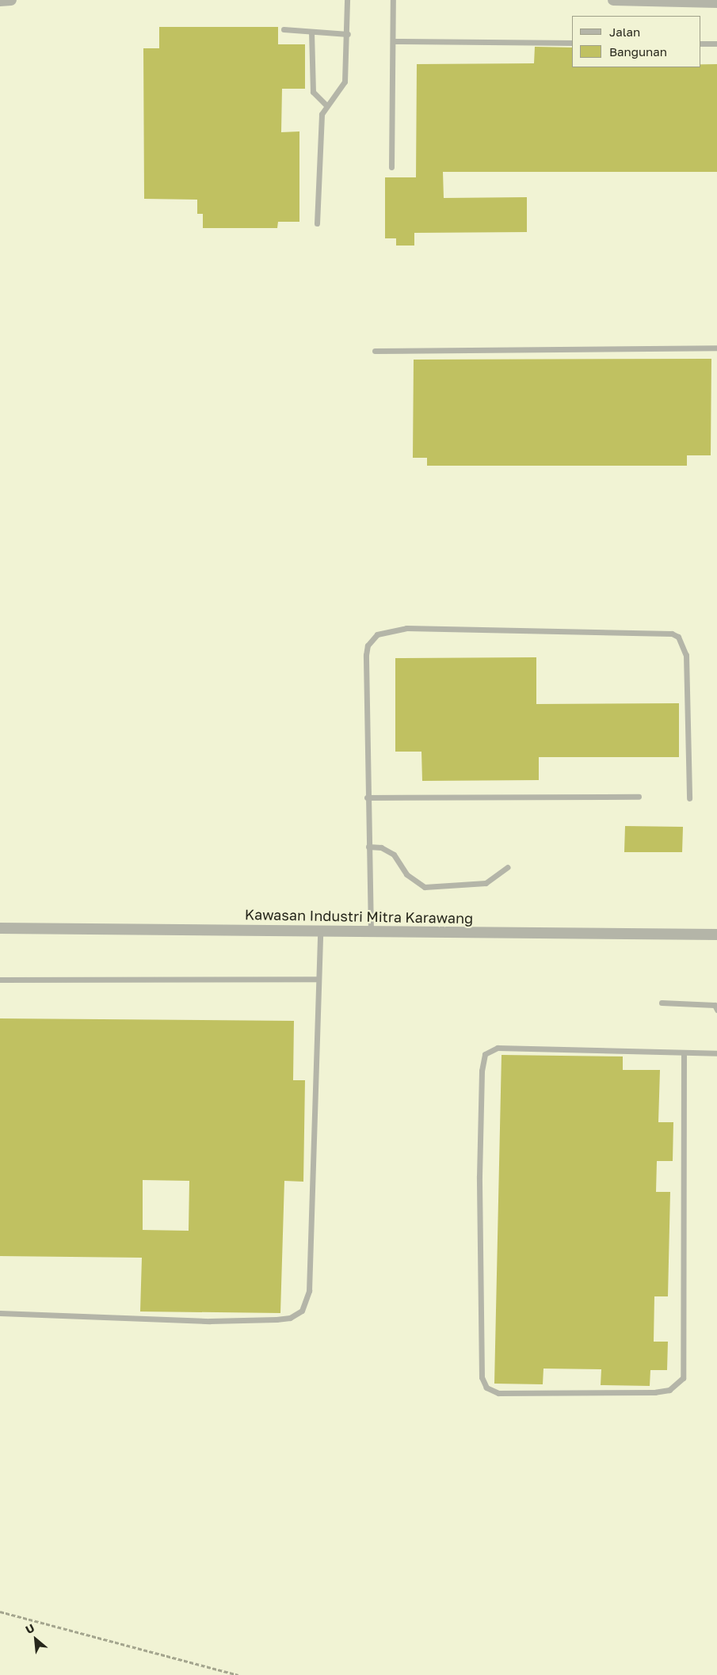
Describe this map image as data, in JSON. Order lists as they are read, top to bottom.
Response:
{
  "streets": {
    "street": ["Kawasan Industri Mitra Karawang"]
  },
  "legend": ["Jalan", "Bangunan"],
  "north": "top left"
}
